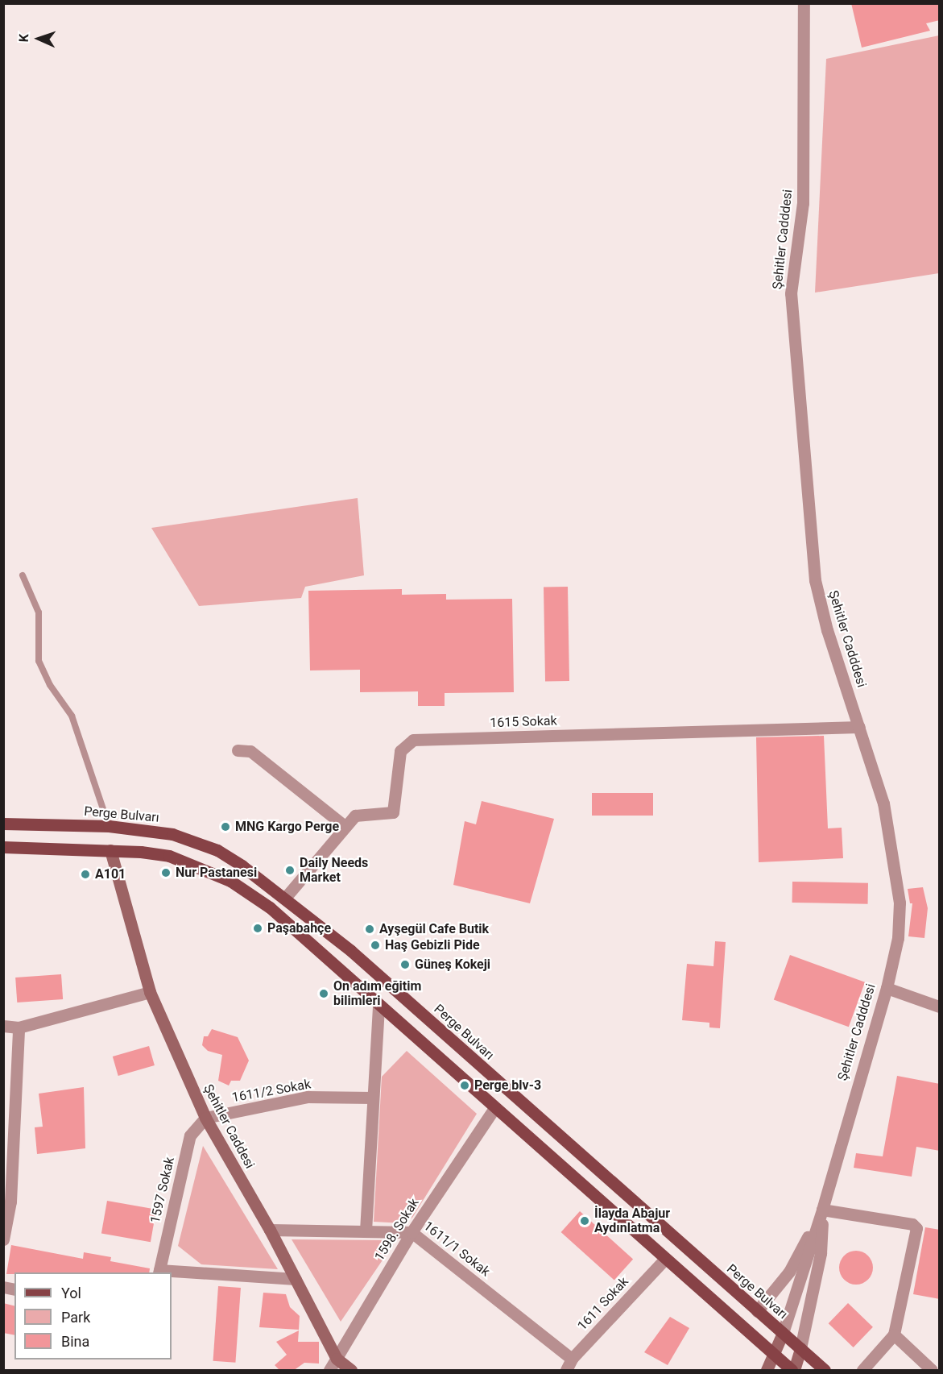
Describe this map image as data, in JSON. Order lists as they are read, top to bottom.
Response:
{
  "streets": {
    "main road": ["Perge Bulvarı"],
    "street": [
      "Şehitler Cadddesi",
      "1615 Sokak",
      "1611/2 Sokak",
      "Şehitler Caddesi",
      "1597 Sokak",
      "1598. Sokak",
      "1611/1 Sokak",
      "1611 Sokak"
    ]
  },
  "crossings": [
    ["Şehitler Cadddesi", "1615 Sokak"],
    ["1615 Sokak", "Perge Bulvarı"],
    ["1611/2 Sokak", "Şehitler Caddesi"],
    ["1611/2 Sokak", "1597 Sokak"],
    ["Şehitler Caddesi", "1597 Sokak"],
    ["Şehitler Caddesi", "1598. Sokak"],
    ["Şehitler Caddesi", "1611/1 Sokak"],
    ["1598. Sokak", "1611/1 Sokak"],
    ["1611/1 Sokak", "1611 Sokak"]
  ],
  "places": [
    "MNG Kargo Perge",
    "Daily Needs Market",
    "Nur Pastanesi",
    "A101",
    "Paşabahçe",
    "Ayşegül Cafe Butik",
    "Haş Gebizli Pide",
    "Güneş Kokeji",
    "On adım eğitim bilimleri",
    "Perge blv-3",
    "İlayda Abajur Aydınlatma"
  ],
  "legend": ["Yol", "Park", "Bina"],
  "north": "left"
}
